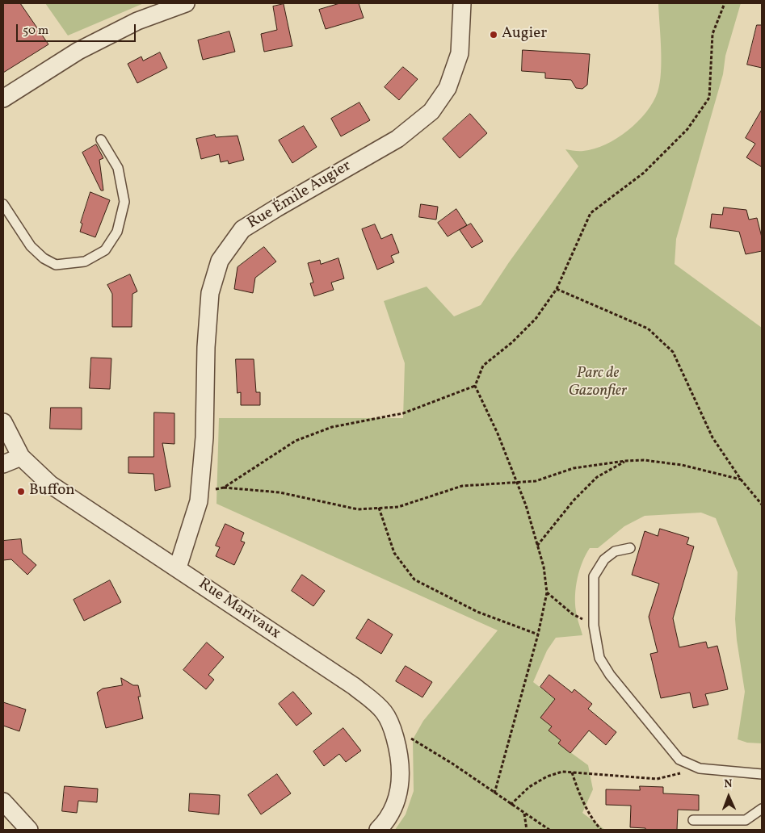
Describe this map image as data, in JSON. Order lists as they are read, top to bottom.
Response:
{
  "streets": {
    "street": ["Rue Émile Augier", "Rue Marivaux"]
  },
  "crossings": [
    ["Rue Émile Augier", "Rue Marivaux"]
  ],
  "parks": ["Parc de Gazonfier"],
  "places": ["Augier", "Buffon"],
  "scale_bar": "50 m",
  "north": "top"
}
